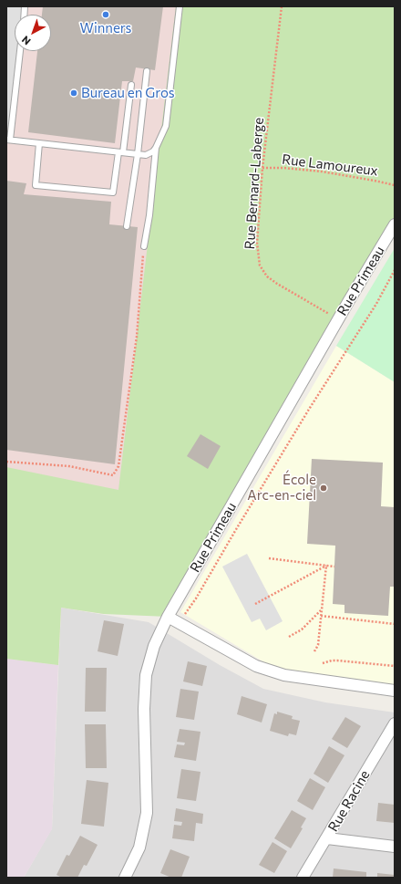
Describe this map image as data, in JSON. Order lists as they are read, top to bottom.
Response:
{
  "streets": {
    "street": ["Rue Primeau", "Rue Racine"],
    "path": ["Rue Lamoureux", "Rue Bernard-Laberge"]
  },
  "crossings": [
    ["Rue Lamoureux", "Rue Bernard-Laberge"],
    ["Rue Bernard-Laberge", "Rue Primeau"]
  ],
  "places": ["Winners", "Bureau en Gros", "École Arc-en-ciel"],
  "north": "bottom left"
}
